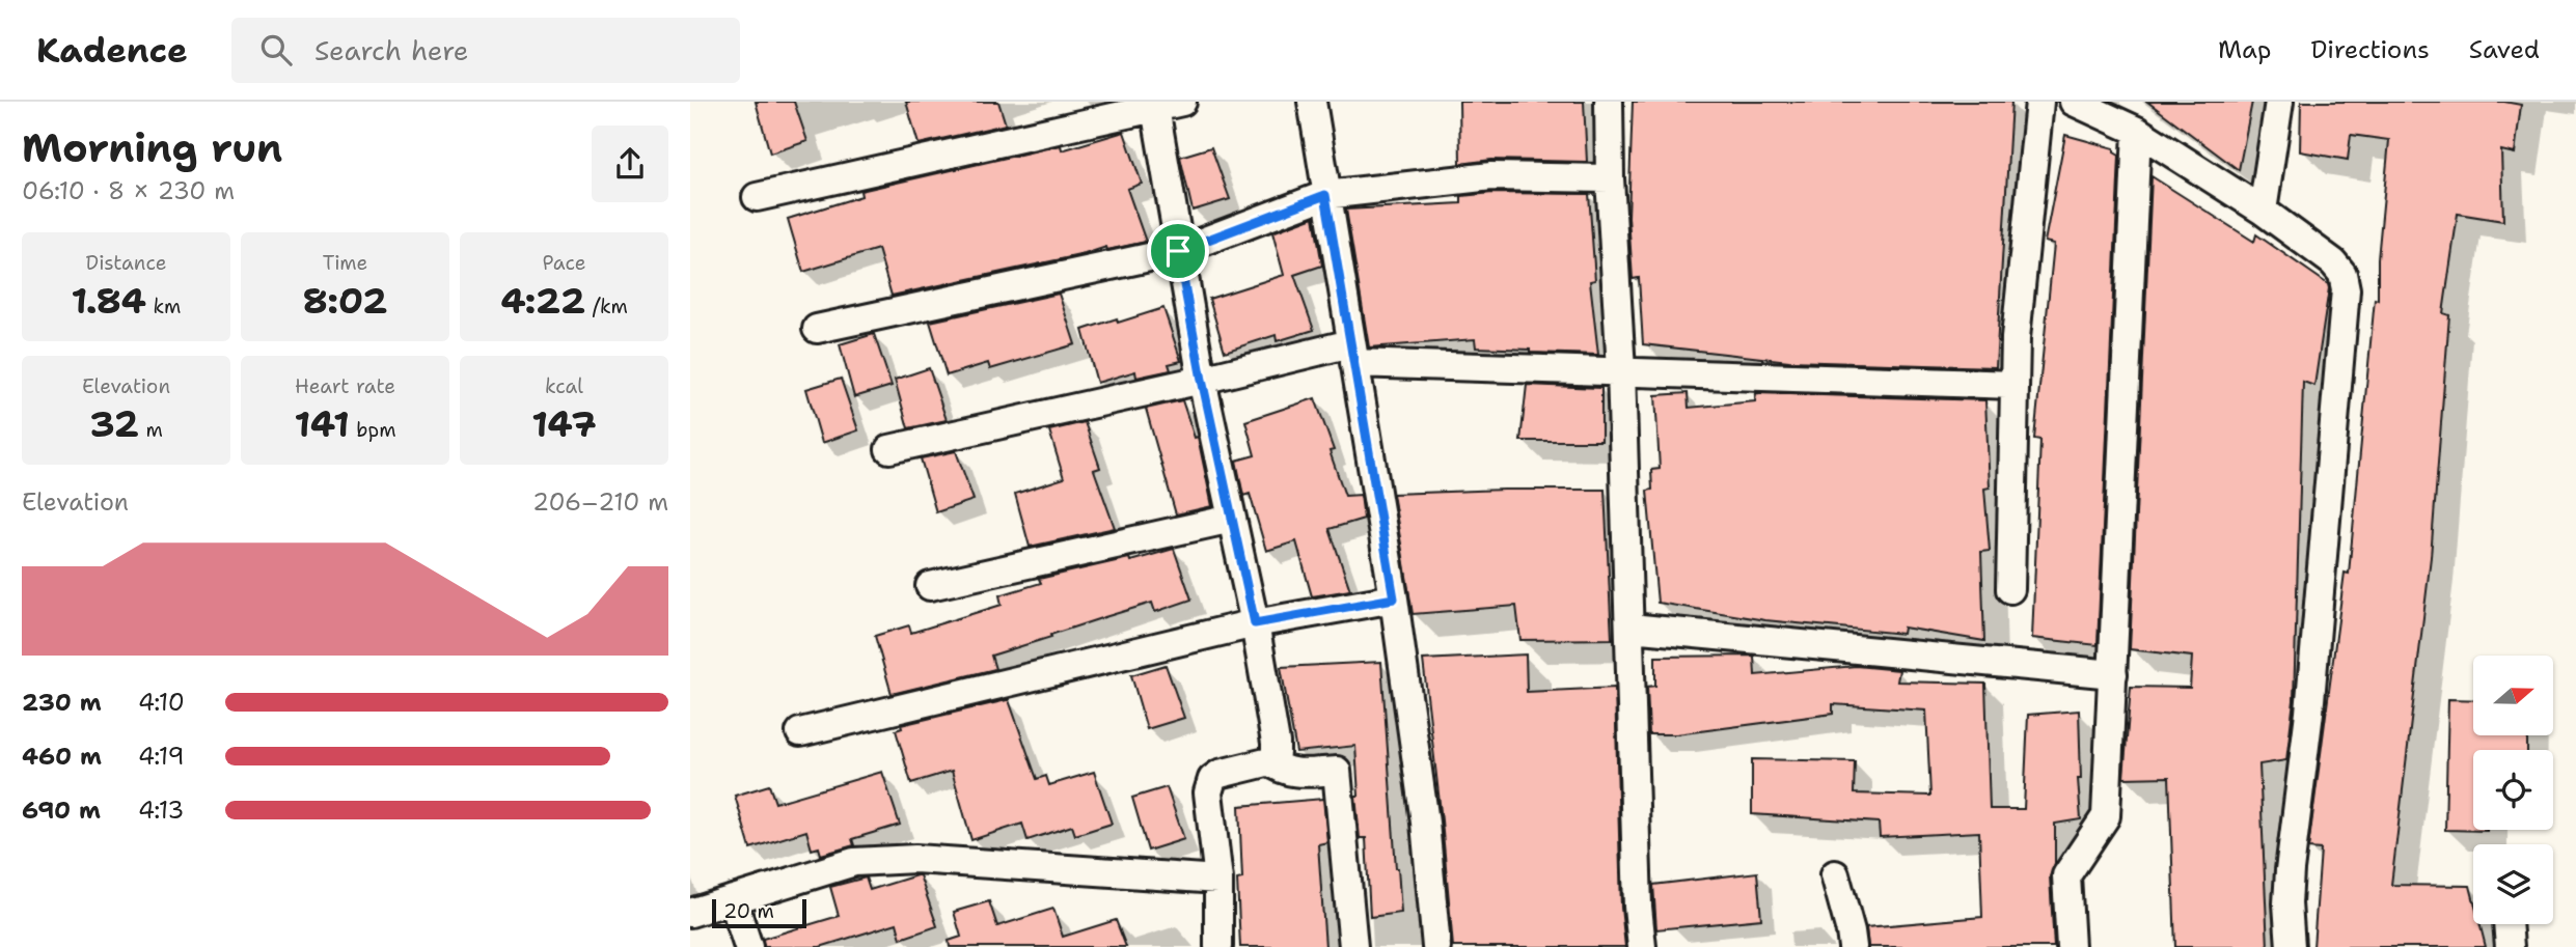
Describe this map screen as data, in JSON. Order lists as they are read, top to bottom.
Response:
{
  "scale_bar": "20 m",
  "north": "right",
  "page": {
    "header": "Kadence",
    "search": "Search here",
    "nav": ["Map", "Directions", "Saved"],
    "heading": ["Morning run", "06:10 · 8 × 230 m"],
    "stats": [
      ["Distance", "1.84 km"],
      ["Time", "8:02"],
      ["Pace", "4:22 /km"],
      ["Elevation", "32 m"],
      ["Heart rate", "141 bpm"],
      ["kcal", "147"]
    ],
    "chart": ["Elevation", "206–210 m"],
    "list": [
      {
        "name": "230 m",
        "note": "4:10"
      },
      {
        "name": "460 m",
        "note": "4:19"
      },
      {
        "name": "690 m",
        "note": "4:13"
      }
    ],
    "scale": "20 m"
  }
}
